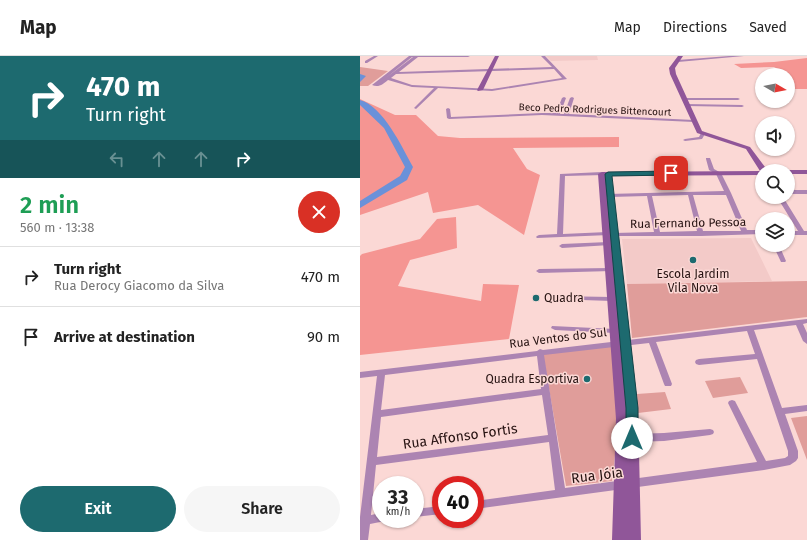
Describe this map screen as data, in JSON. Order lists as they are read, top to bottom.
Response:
{
  "streets": {
    "street": [
      "Beco Pedro Rodrigues Bittencourt",
      "Rua Fernando Pessoa",
      "Rua Ventos do Sul",
      "Rua Affonso Fortis",
      "Rua Jóia"
    ]
  },
  "places": ["Escola Jardim Vila Nova", "Quadra", "Quadra Esportiva"],
  "north": "right",
  "page": {
    "header": "Map",
    "nav": ["Map", "Directions", "Saved"],
    "turn": ["470 m", "Turn right"],
    "heading": ["2 min", "560 m · 13:38"],
    "list": [
      {
        "name": "Turn right",
        "note": "Rua Derocy Giacomo da Silva",
        "value": "470 m"
      },
      {
        "name": "Arrive at destination",
        "value": "90 m"
      }
    ],
    "speed": "33 km/h",
    "limit": "40",
    "buttons": ["Exit", "Share"]
  }
}
